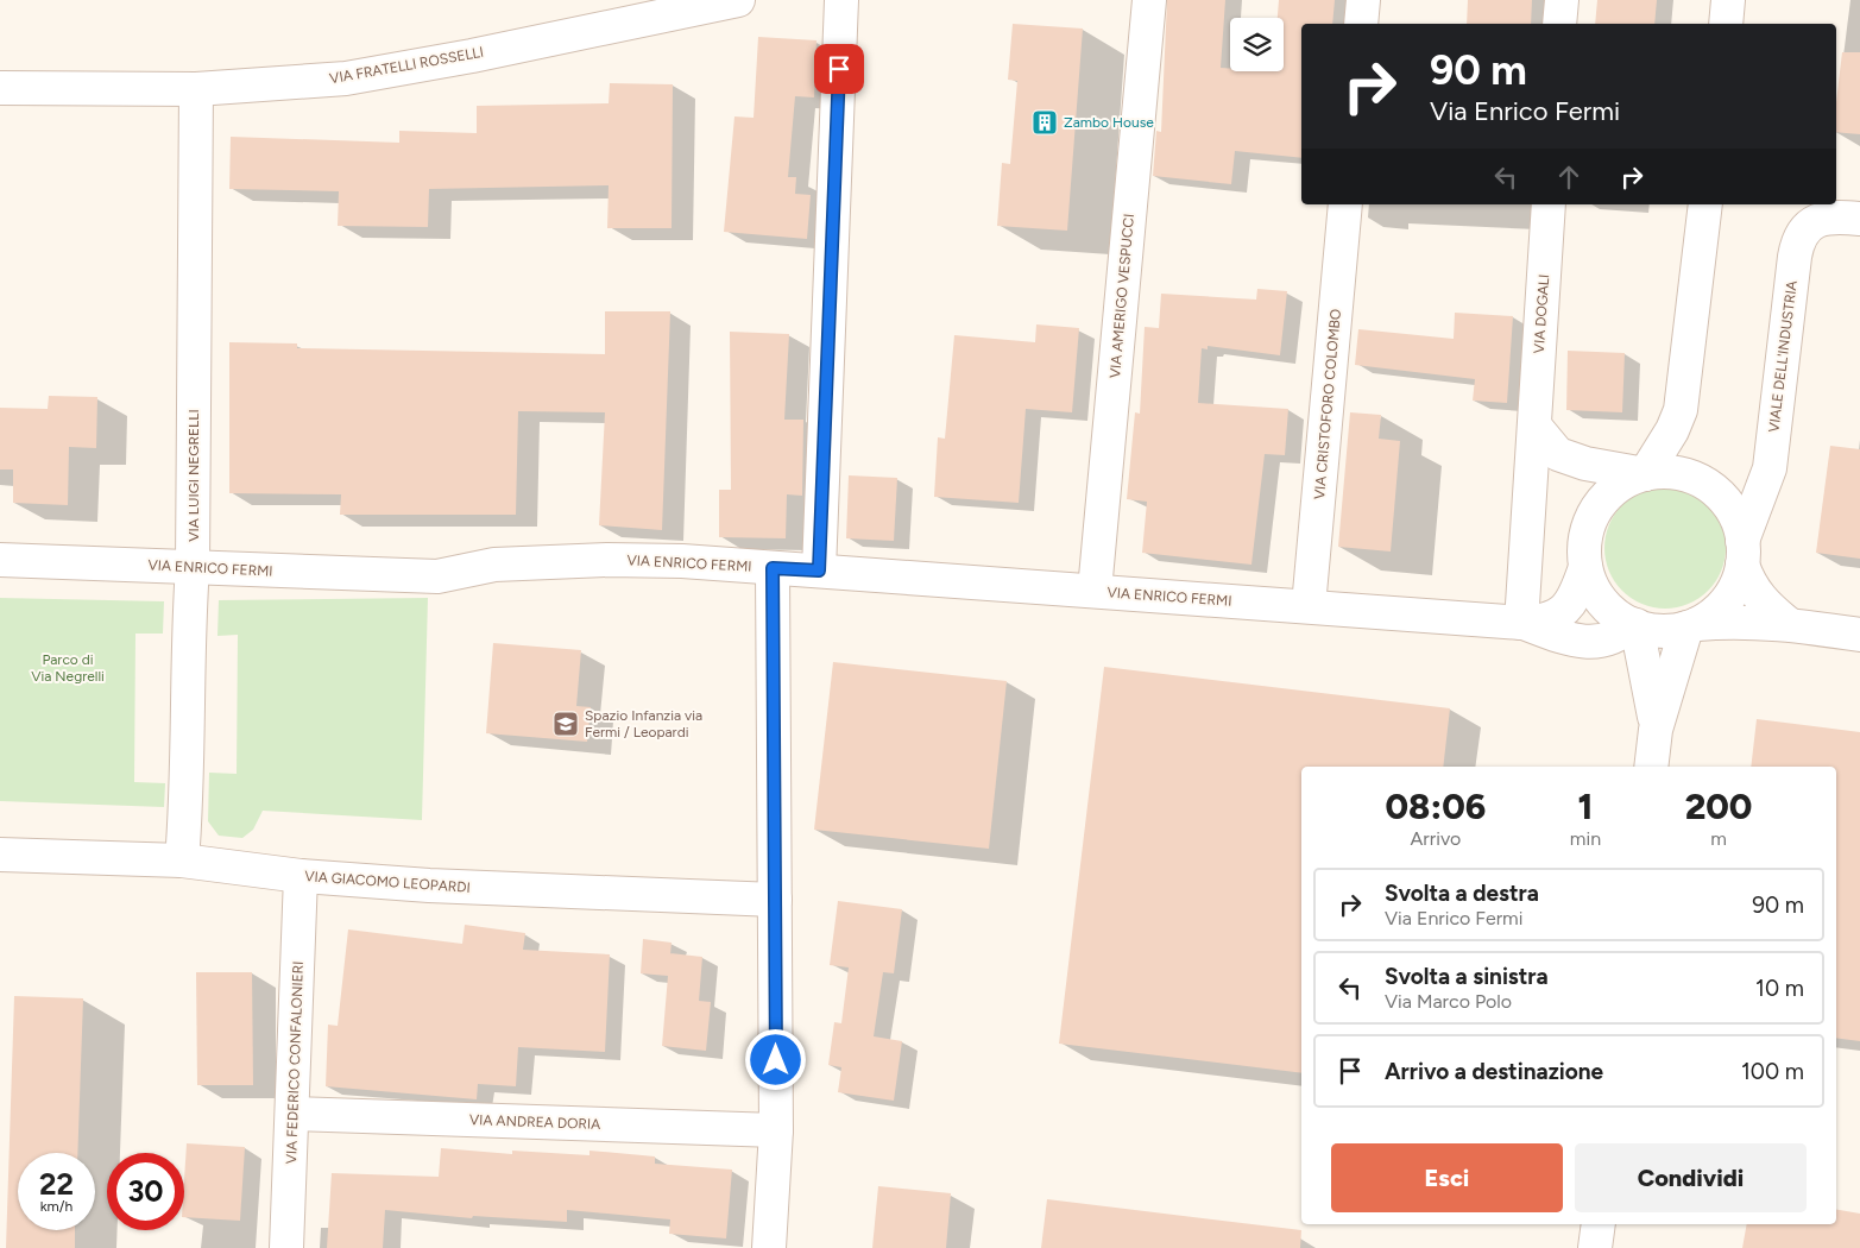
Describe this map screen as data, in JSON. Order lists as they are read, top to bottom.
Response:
{
  "streets": {
    "street": [
      "VIA FRATELLI ROSSELLI",
      "VIA AMERIGO VESPUCCI",
      "VIA DOGALI",
      "VIALE DELL'INDUSTRIA",
      "VIA CRISTOFORO COLOMBO",
      "VIA LUIGI NEGRELLI",
      "VIA ENRICO FERMI",
      "VIA GIACOMO LEOPARDI",
      "VIA FEDERICO CONFALONIERI",
      "VIA ANDREA DORIA"
    ]
  },
  "crossings": [
    ["VIA FRATELLI ROSSELLI", "VIA LUIGI NEGRELLI"],
    ["VIA AMERIGO VESPUCCI", "VIA ENRICO FERMI"],
    ["VIA DOGALI", "VIA ENRICO FERMI"],
    ["VIALE DELL'INDUSTRIA", "VIA ENRICO FERMI"],
    ["VIA CRISTOFORO COLOMBO", "VIA ENRICO FERMI"],
    ["VIA LUIGI NEGRELLI", "VIA ENRICO FERMI"],
    ["VIA LUIGI NEGRELLI", "VIA GIACOMO LEOPARDI"],
    ["VIA GIACOMO LEOPARDI", "VIA FEDERICO CONFALONIERI"],
    ["VIA FEDERICO CONFALONIERI", "VIA ANDREA DORIA"]
  ],
  "parks": ["Parco di Via Negrelli"],
  "places": {
    "building": ["Zambo House"],
    "school or university": ["Spazio Infanzia via Fermi / Leopardi"]
  },
  "page": {
    "turn": ["90 m", "Via Enrico Fermi"],
    "eta": [
      "08:06",
      "Arrivo",
      "1",
      "min",
      "200",
      "m"
    ],
    "list": [
      {
        "name": "Svolta a destra",
        "note": "Via Enrico Fermi",
        "value": "90 m"
      },
      {
        "name": "Svolta a sinistra",
        "note": "Via Marco Polo",
        "value": "10 m"
      },
      {
        "name": "Arrivo a destinazione",
        "value": "100 m"
      }
    ],
    "buttons": ["Esci", "Condividi"],
    "speed": "22 km/h",
    "limit": "30"
  }
}
